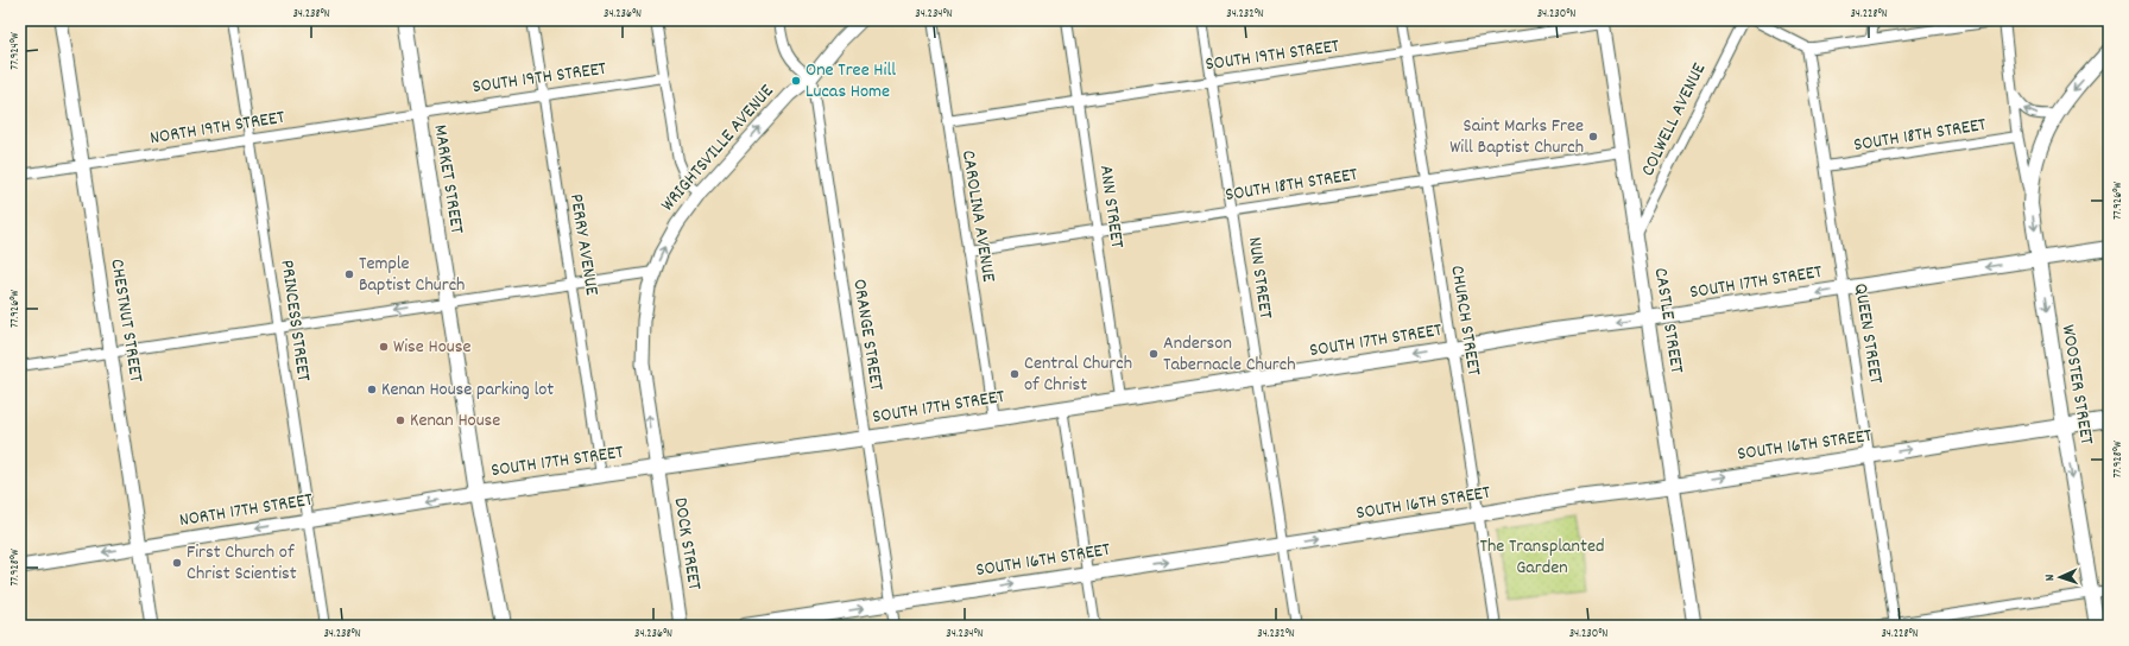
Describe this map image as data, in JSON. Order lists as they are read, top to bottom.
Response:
{
  "streets": {
    "main road": [
      "MARKET STREET",
      "SOUTH 17TH STREET",
      "WOOSTER STREET",
      "SOUTH 16TH STREET"
    ],
    "street": [
      "SOUTH 19TH STREET",
      "COLWELL AVENUE",
      "NORTH 19TH STREET",
      "SOUTH 18TH STREET",
      "WRIGHTSVILLE AVENUE",
      "ANN STREET",
      "CAROLINA AVENUE",
      "PERRY AVENUE",
      "NUN STREET",
      "CHESTNUT STREET",
      "PRINCESS STREET",
      "CHURCH STREET",
      "CASTLE STREET",
      "QUEEN STREET",
      "ORANGE STREET",
      "NORTH 17TH STREET",
      "DOCK STREET"
    ]
  },
  "crossings": [
    ["SOUTH 19TH STREET", "NORTH 19TH STREET"],
    ["SOUTH 19TH STREET", "MARKET STREET"],
    ["SOUTH 19TH STREET", "ANN STREET"],
    ["SOUTH 19TH STREET", "CAROLINA AVENUE"],
    ["SOUTH 19TH STREET", "PERRY AVENUE"],
    ["SOUTH 19TH STREET", "NUN STREET"],
    ["SOUTH 19TH STREET", "CHURCH STREET"],
    ["SOUTH 19TH STREET", "CASTLE STREET"],
    ["COLWELL AVENUE", "CASTLE STREET"],
    ["NORTH 19TH STREET", "MARKET STREET"],
    ["NORTH 19TH STREET", "CHESTNUT STREET"],
    ["NORTH 19TH STREET", "PRINCESS STREET"],
    ["SOUTH 18TH STREET", "ANN STREET"],
    ["SOUTH 18TH STREET", "CAROLINA AVENUE"],
    ["SOUTH 18TH STREET", "NUN STREET"],
    ["SOUTH 18TH STREET", "CHURCH STREET"],
    ["SOUTH 18TH STREET", "CASTLE STREET"],
    ["SOUTH 18TH STREET", "QUEEN STREET"],
    ["SOUTH 18TH STREET", "WOOSTER STREET"],
    ["WRIGHTSVILLE AVENUE", "SOUTH 17TH STREET"],
    ["WRIGHTSVILLE AVENUE", "ORANGE STREET"],
    ["WRIGHTSVILLE AVENUE", "DOCK STREET"],
    ["MARKET STREET", "SOUTH 17TH STREET"],
    ["MARKET STREET", "NORTH 17TH STREET"],
    ["ANN STREET", "SOUTH 17TH STREET"],
    ["CAROLINA AVENUE", "SOUTH 17TH STREET"],
    ["PERRY AVENUE", "SOUTH 17TH STREET"],
    ["NUN STREET", "SOUTH 17TH STREET"],
    ["NUN STREET", "SOUTH 16TH STREET"],
    ["SOUTH 17TH STREET", "CHURCH STREET"],
    ["SOUTH 17TH STREET", "CASTLE STREET"],
    ["SOUTH 17TH STREET", "QUEEN STREET"],
    ["SOUTH 17TH STREET", "ORANGE STREET"],
    ["SOUTH 17TH STREET", "WOOSTER STREET"],
    ["SOUTH 17TH STREET", "NORTH 17TH STREET"],
    ["SOUTH 17TH STREET", "DOCK STREET"],
    ["CHESTNUT STREET", "NORTH 17TH STREET"],
    ["PRINCESS STREET", "NORTH 17TH STREET"],
    ["CHURCH STREET", "SOUTH 16TH STREET"],
    ["CASTLE STREET", "SOUTH 16TH STREET"],
    ["QUEEN STREET", "SOUTH 16TH STREET"],
    ["ORANGE STREET", "SOUTH 16TH STREET"],
    ["WOOSTER STREET", "SOUTH 16TH STREET"]
  ],
  "one_way": [
    "WRIGHTSVILLE AVENUE",
    "SOUTH 17TH STREET",
    "WOOSTER STREET",
    "SOUTH 16TH STREET",
    "NORTH 17TH STREET"
  ],
  "parks": ["The Transplanted Garden"],
  "places": [
    "One Tree Hill Lucas Home",
    "Saint Marks Free Will Baptist Church",
    "Temple Baptist Church",
    "Wise House",
    "Anderson Tabernacle Church",
    "Central Church of Christ",
    "Kenan House parking lot",
    "Kenan House",
    "First Church of Christ Scientist"
  ],
  "north": "left",
  "coordinates": [
    "34.238°N",
    "34.236°N",
    "34.234°N",
    "34.232°N",
    "34.230°N",
    "34.228°N",
    "77.924°W",
    "77.926°W",
    "77.928°W"
  ]
}
